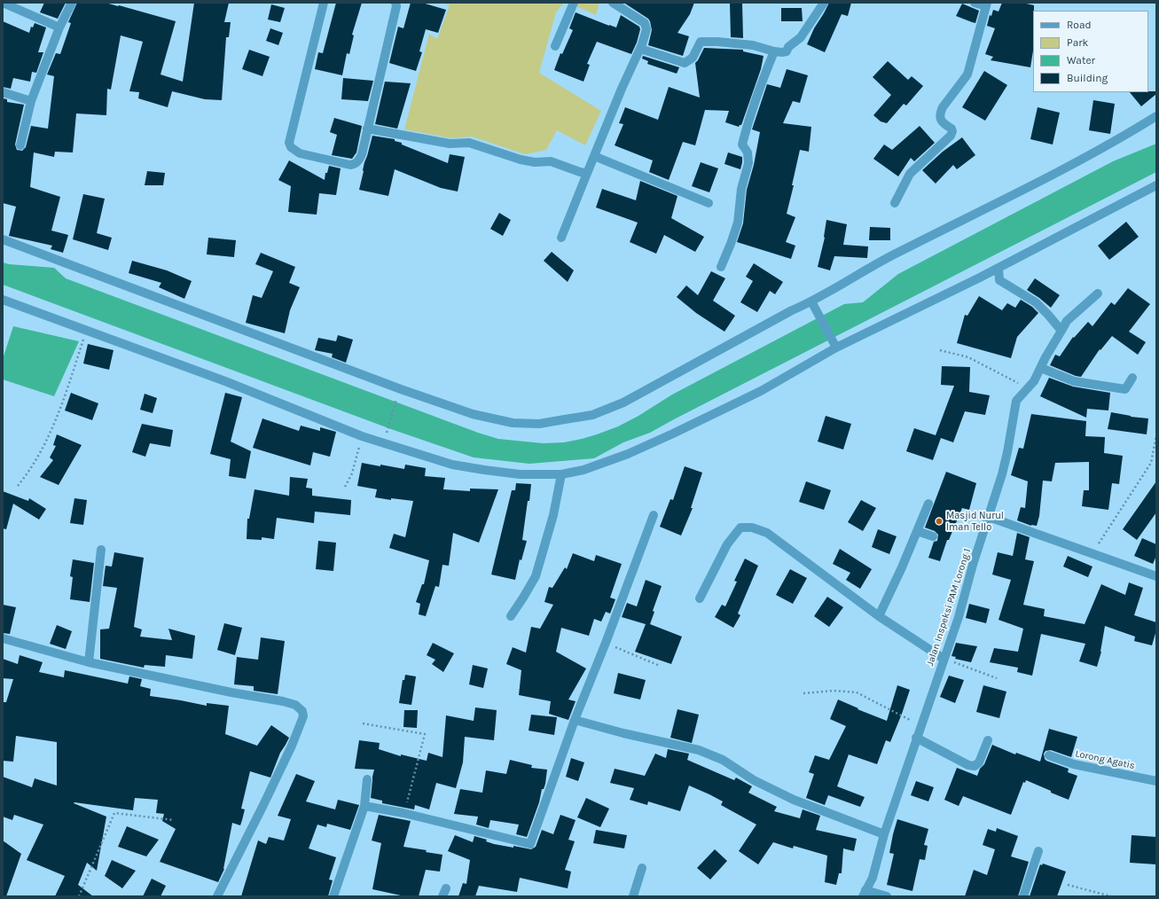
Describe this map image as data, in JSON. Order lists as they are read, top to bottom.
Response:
{
  "streets": {
    "street": ["Jalan Inspeksi PAM Lorong 1", "Lorong Agatis"]
  },
  "places": ["Masjid Nurul Iman Tello"],
  "legend": [
    "Road",
    "Park",
    "Water",
    "Building"
  ]
}
